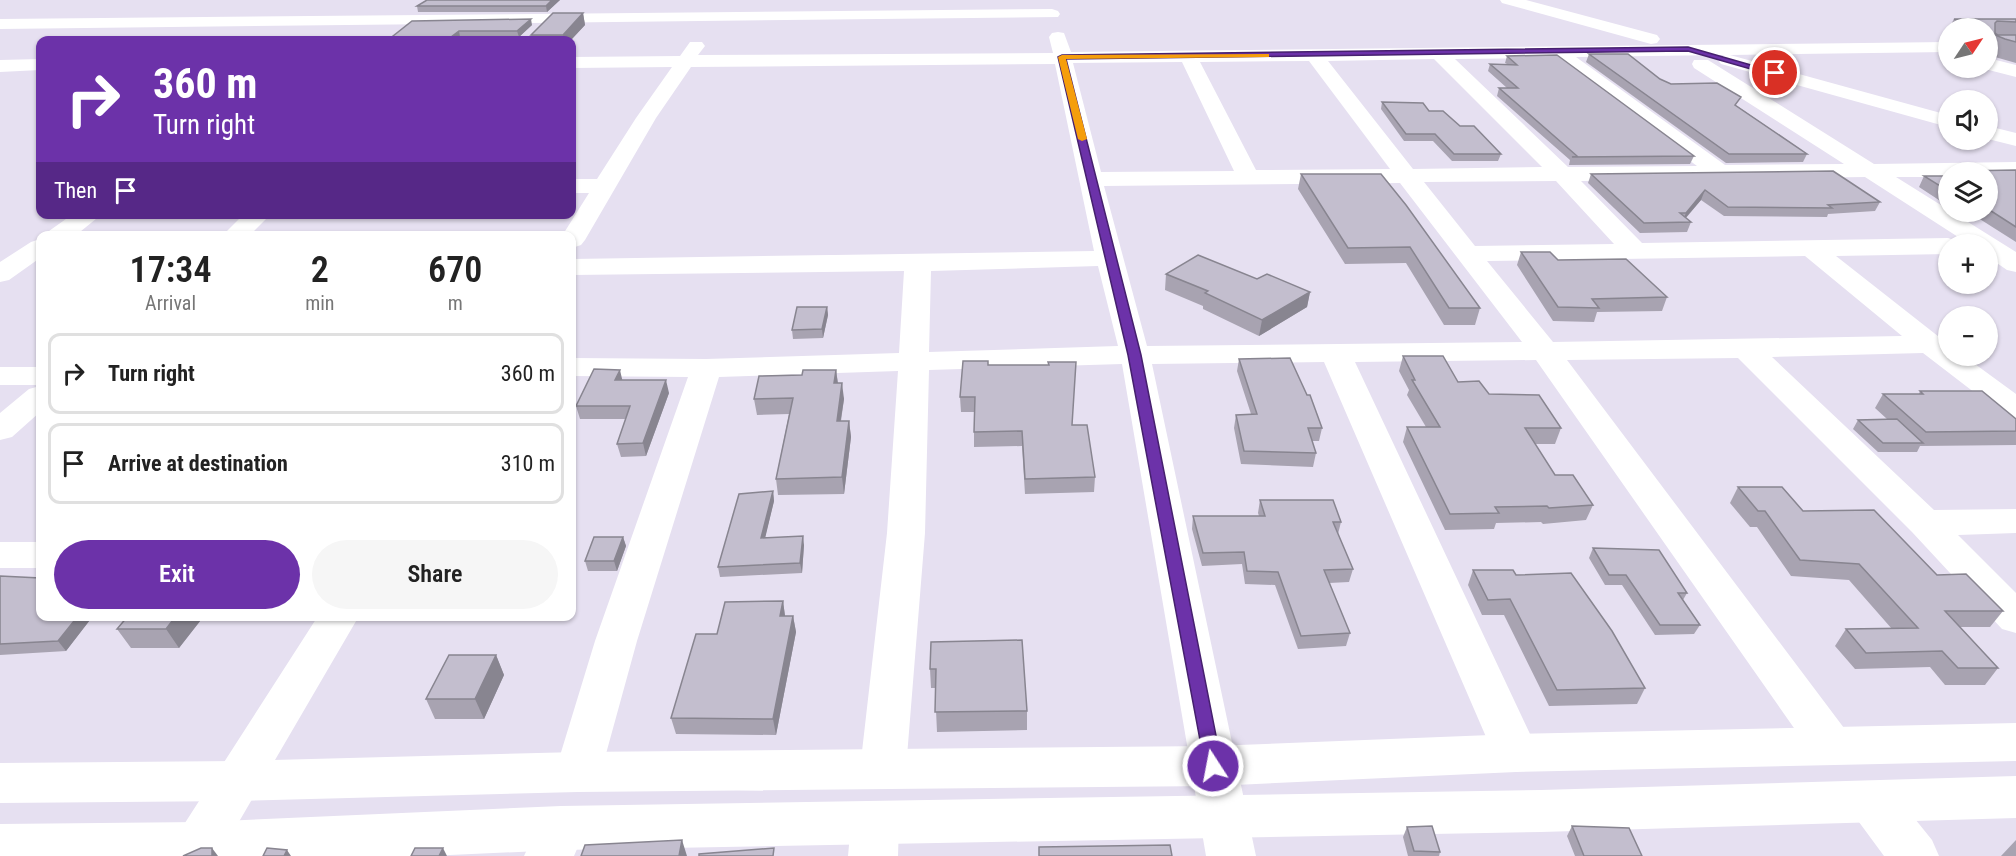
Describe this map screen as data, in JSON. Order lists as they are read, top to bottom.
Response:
{
  "north": "top right",
  "page": {
    "map_buttons": ["+", "−"],
    "turn": ["360 m", "Turn right"],
    "then": "Then",
    "eta": [
      "17:34",
      "Arrival",
      "2",
      "min",
      "670",
      "m"
    ],
    "list": [
      {
        "name": "Turn right",
        "value": "360 m"
      },
      {
        "name": "Arrive at destination",
        "value": "310 m"
      }
    ],
    "buttons": ["Exit", "Share"]
  }
}
